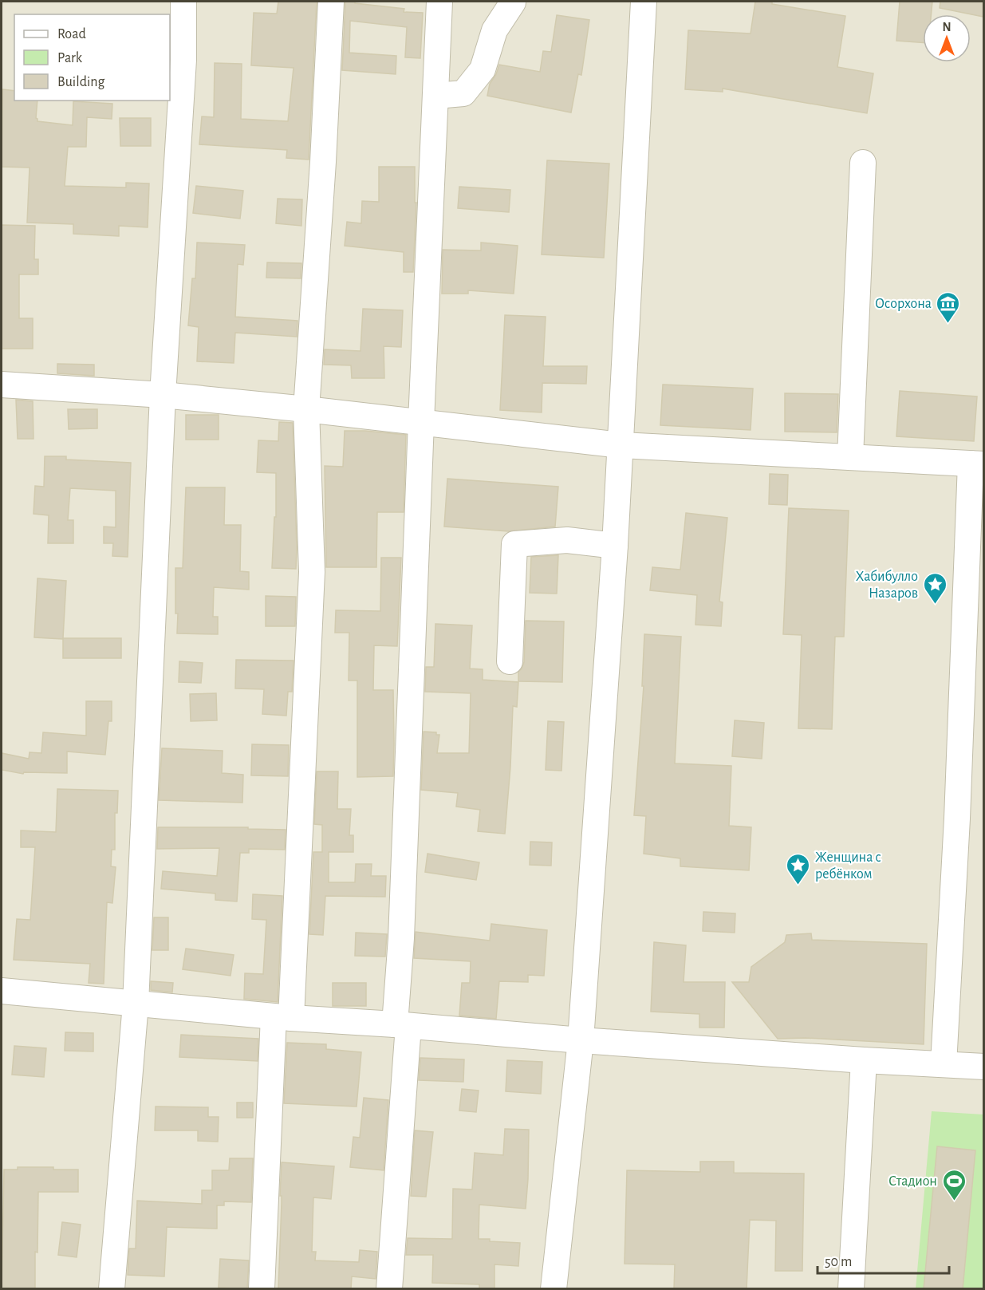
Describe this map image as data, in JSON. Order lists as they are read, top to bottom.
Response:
{
  "places": {
    "museum": ["Осорхона"],
    "place": ["Хабибулло Назаров", "Женщина с ребёнком"],
    "sports": ["Стадион"]
  },
  "legend": ["Road", "Park", "Building"],
  "scale_bar": "50 m",
  "north": "top"
}
